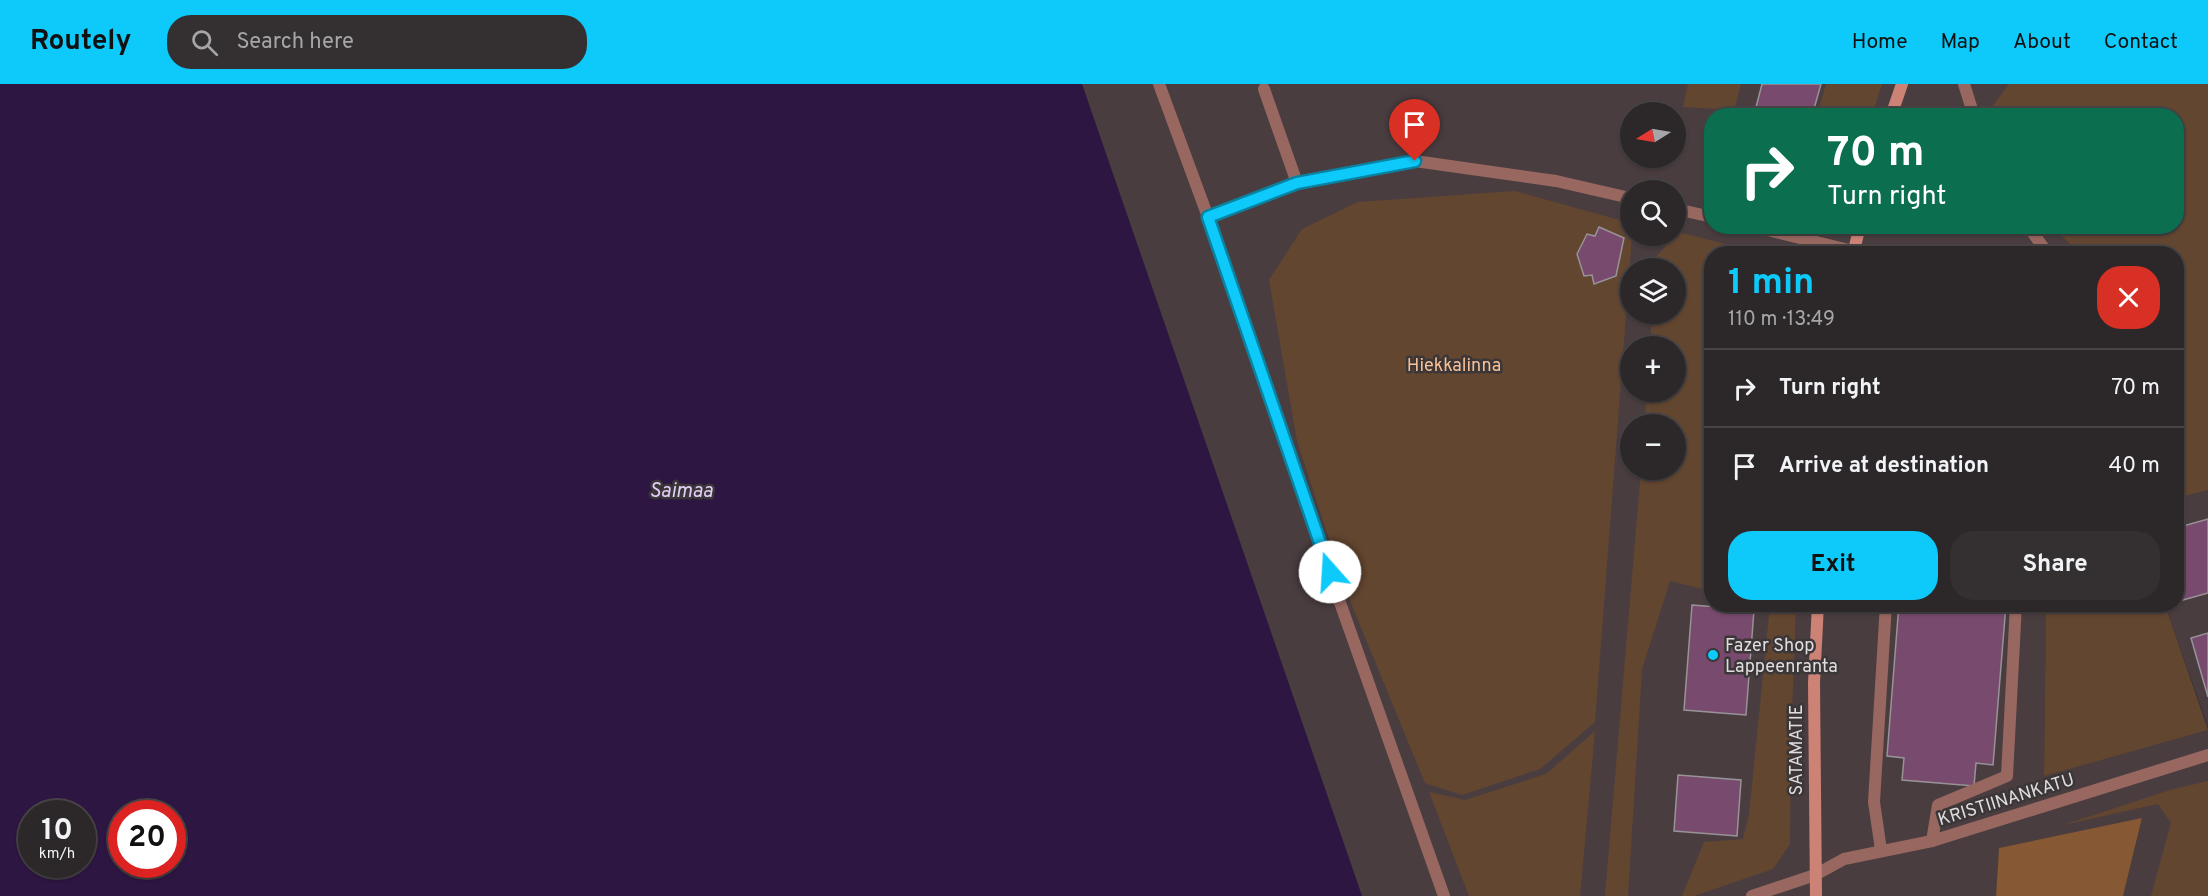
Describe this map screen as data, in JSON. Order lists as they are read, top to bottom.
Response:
{
  "streets": {
    "street": ["SATAMATIE", "KRISTIINANKATU"]
  },
  "crossings": [
    ["SATAMATIE", "KRISTIINANKATU"]
  ],
  "water": ["Saimaa"],
  "parks": ["Hiekkalinna"],
  "places": ["Fazer Shop Lappeenranta"],
  "north": "left",
  "page": {
    "header": "Routely",
    "search": "Search here",
    "nav": [
      "Home",
      "Map",
      "About",
      "Contact"
    ],
    "map_buttons": ["+", "−"],
    "turn": ["70 m", "Turn right"],
    "heading": ["1 min", "110 m · 13:49"],
    "list": [
      {
        "name": "Turn right",
        "value": "70 m"
      },
      {
        "name": "Arrive at destination",
        "value": "40 m"
      }
    ],
    "buttons": ["Exit", "Share"],
    "speed": "10 km/h",
    "limit": "20"
  }
}
